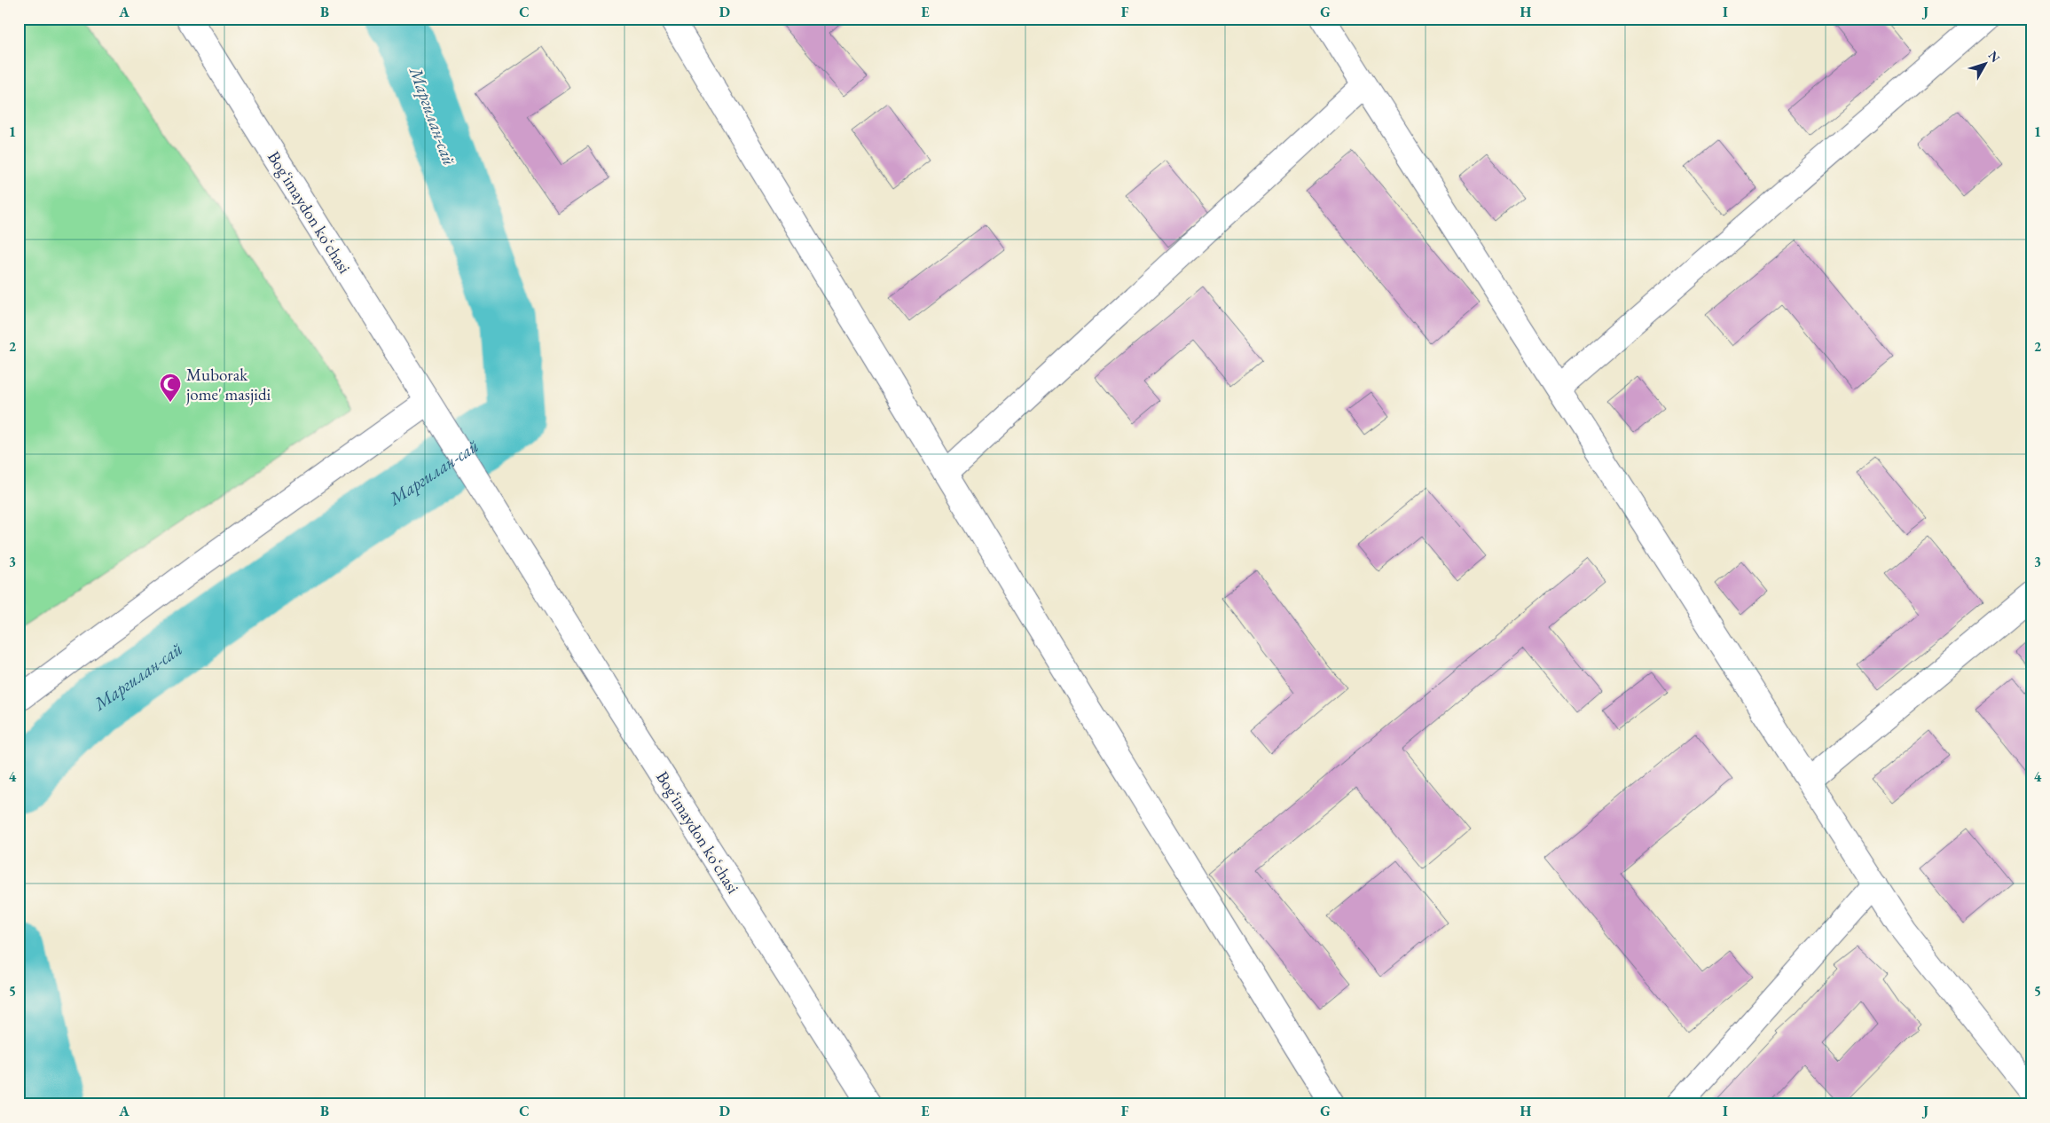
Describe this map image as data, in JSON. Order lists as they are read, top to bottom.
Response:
{
  "streets": {
    "street": ["Bogʻimaydon koʻchasi"]
  },
  "water": ["Маргилан-сай"],
  "places": {
    "mosque": ["Muborak jome' masjidi"]
  },
  "north": "top right",
  "grid": {
    "columns": [
      "A",
      "B",
      "C",
      "D",
      "E",
      "F",
      "G",
      "H",
      "I",
      "J"
    ],
    "rows": [
      "1",
      "2",
      "3",
      "4",
      "5"
    ]
  }
}
